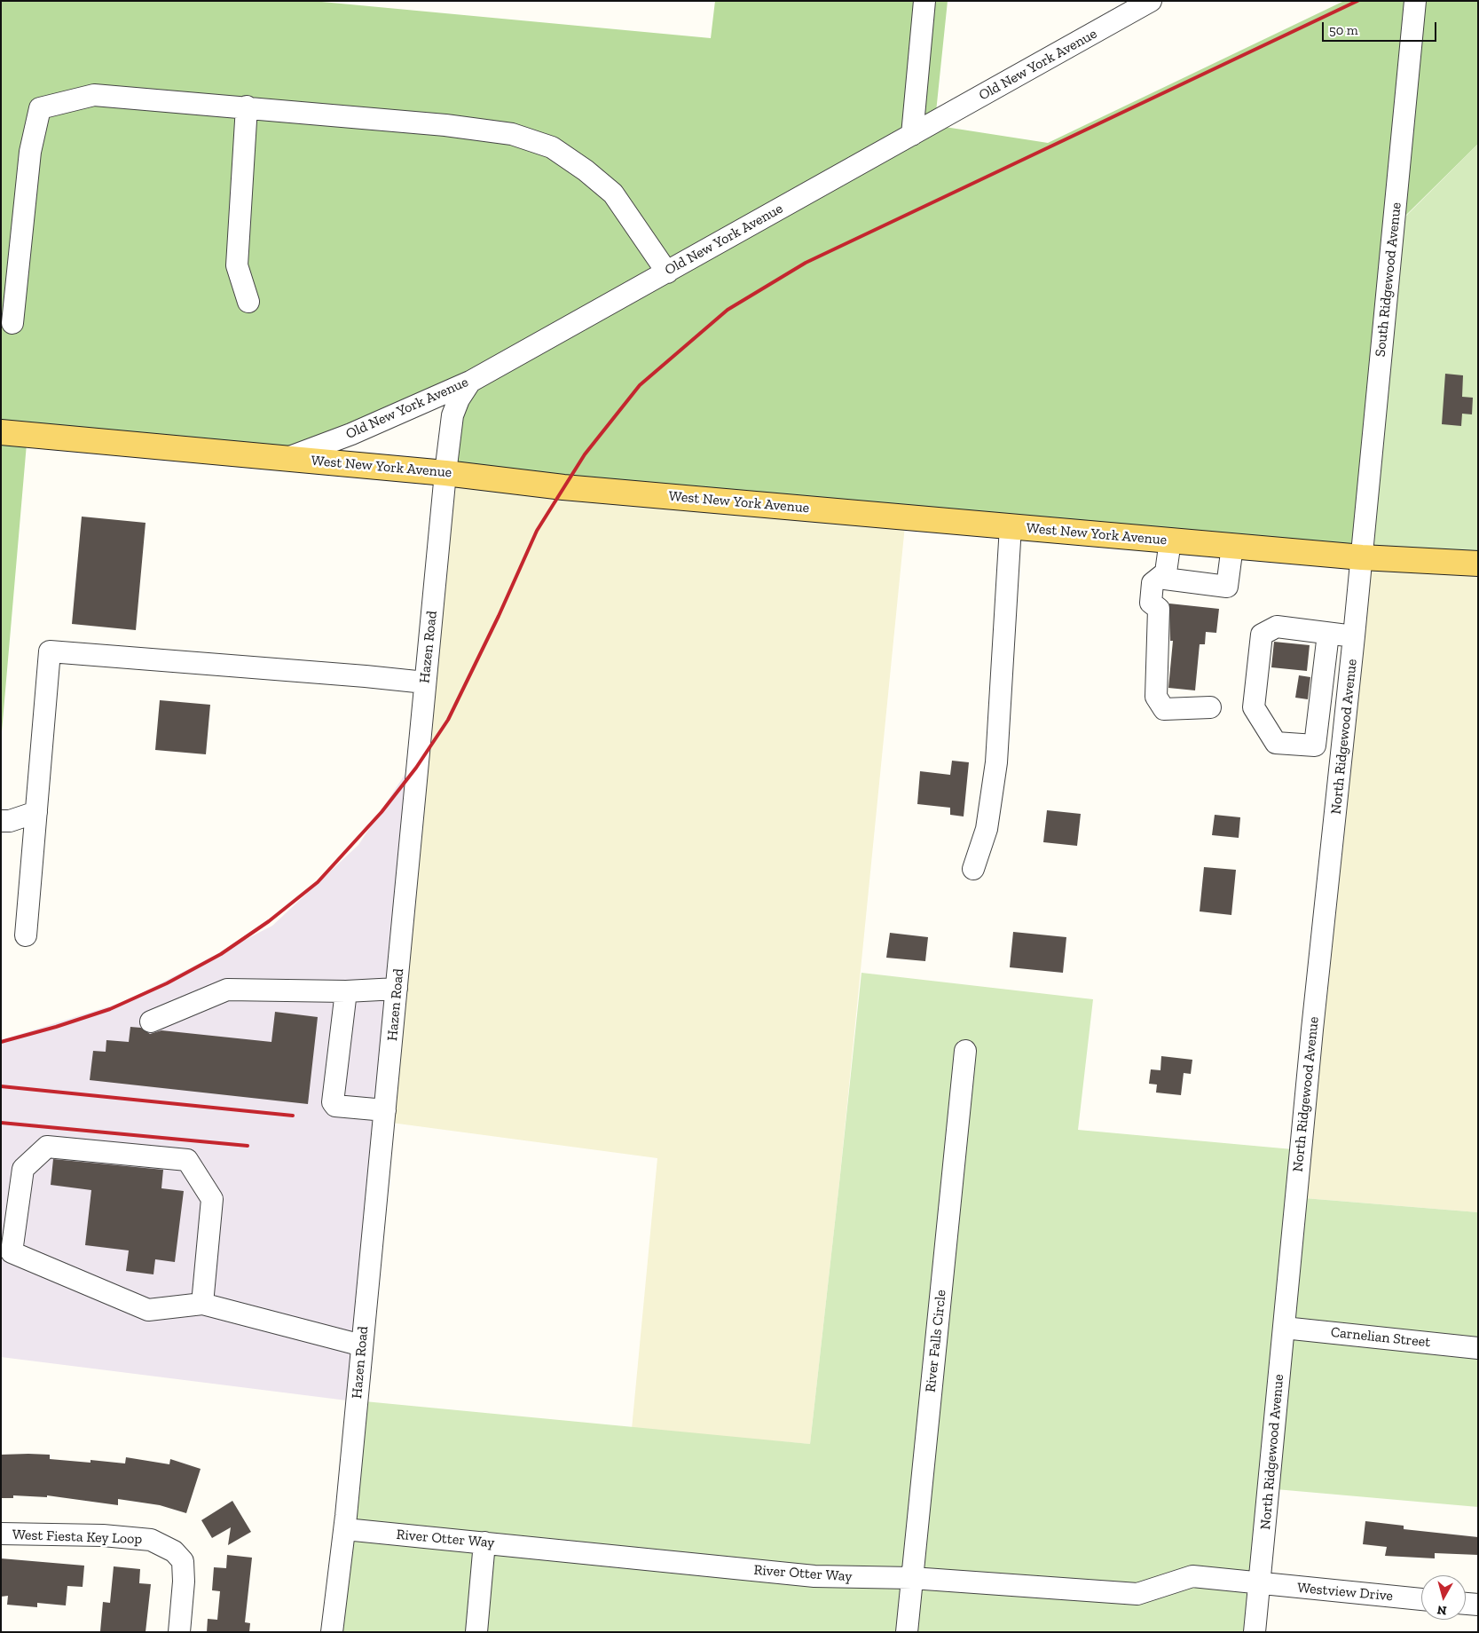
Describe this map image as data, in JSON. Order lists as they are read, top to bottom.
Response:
{
  "streets": {
    "main road": ["West New York Avenue"],
    "street": [
      "Old New York Avenue",
      "South Ridgewood Avenue",
      "Hazen Road",
      "North Ridgewood Avenue",
      "Carnelian Street",
      "River Falls Circle",
      "West Fiesta Key Loop",
      "River Otter Way",
      "Westview Drive"
    ]
  },
  "crossings": [
    ["Old New York Avenue", "West New York Avenue"],
    ["Old New York Avenue", "Hazen Road"],
    ["South Ridgewood Avenue", "West New York Avenue"],
    ["South Ridgewood Avenue", "North Ridgewood Avenue"],
    ["West New York Avenue", "Hazen Road"],
    ["West New York Avenue", "North Ridgewood Avenue"],
    ["Hazen Road", "River Otter Way"],
    ["North Ridgewood Avenue", "Carnelian Street"],
    ["North Ridgewood Avenue", "River Otter Way"],
    ["North Ridgewood Avenue", "Westview Drive"],
    ["River Falls Circle", "River Otter Way"],
    ["River Otter Way", "Westview Drive"]
  ],
  "scale_bar": "50 m",
  "north": "bottom"
}
